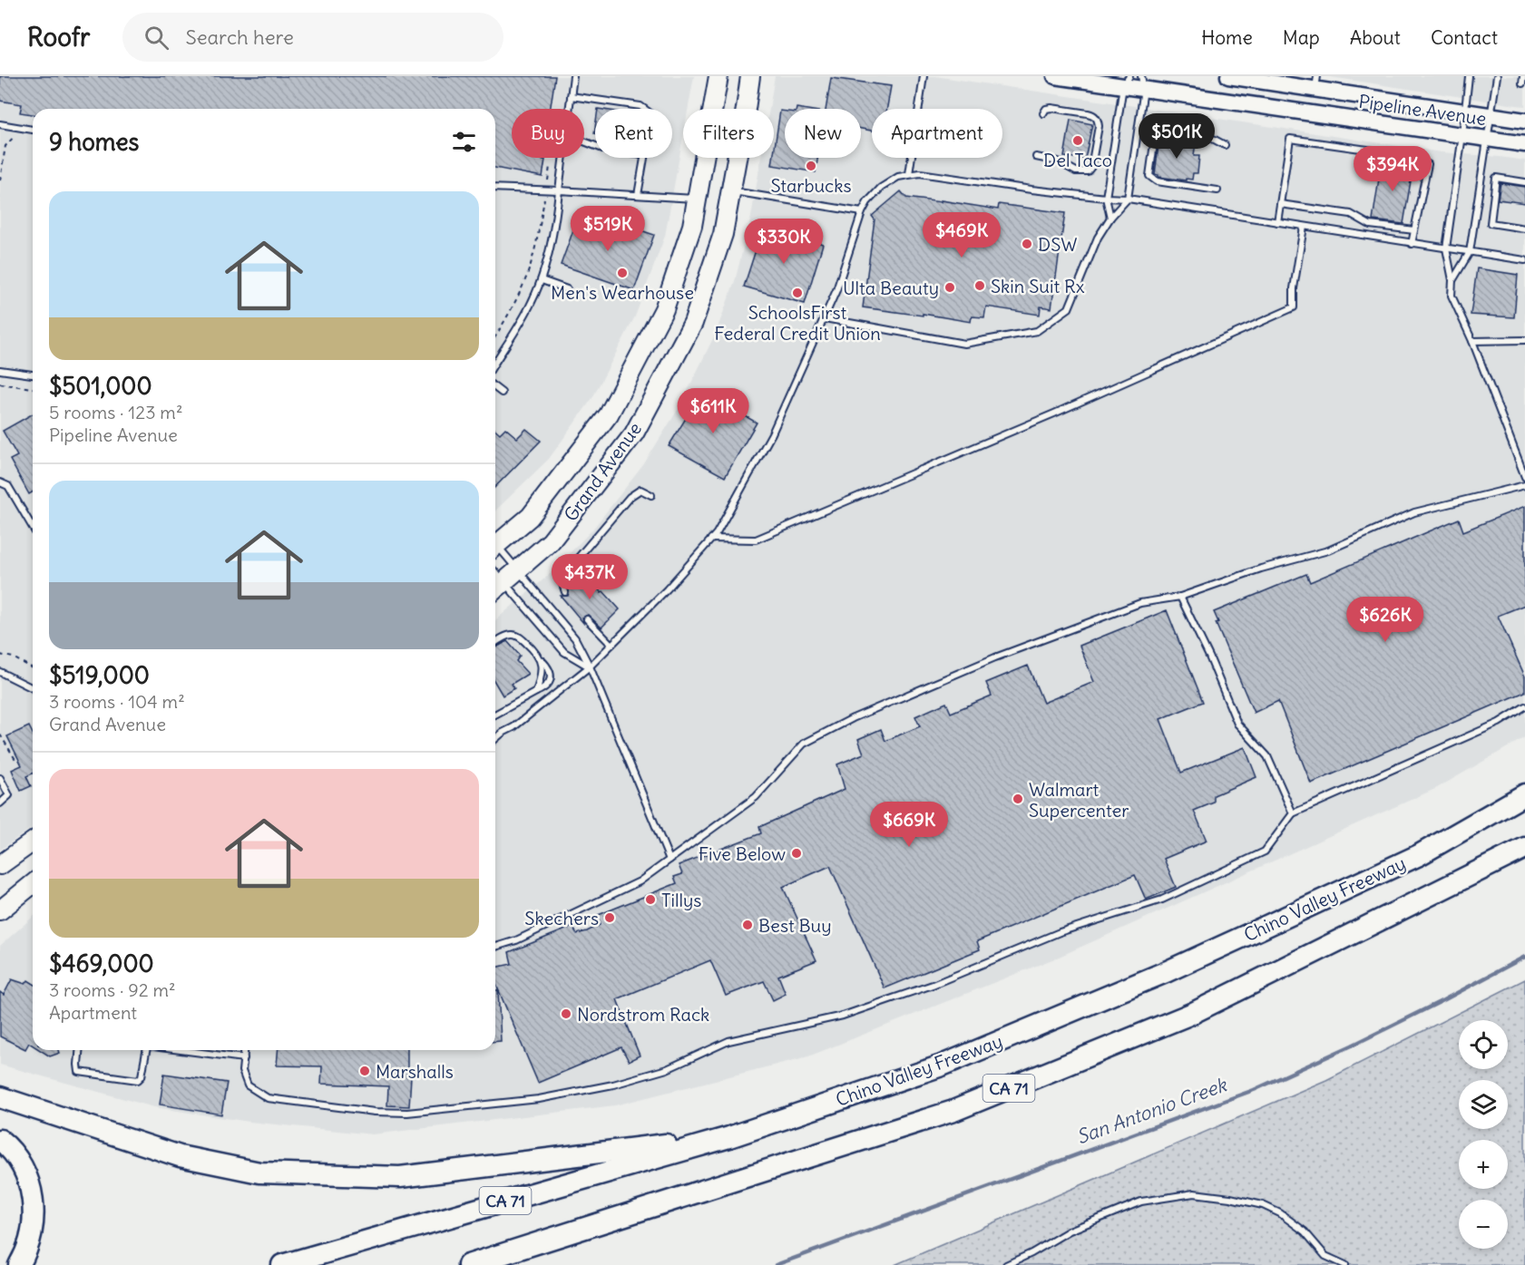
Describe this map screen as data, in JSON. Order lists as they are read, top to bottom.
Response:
{
  "streets": {
    "highway": ["Chino Valley Freeway", "CA 71"],
    "main road": ["Pipeline Avenue", "Grand Avenue"]
  },
  "water": ["San Antonio Creek"],
  "places": [
    "Del Taco",
    "Starbucks",
    "DSW",
    "Men's Wearhouse",
    "Skin Suit Rx",
    "Ulta Beauty",
    "SchoolsFirst Federal Credit Union",
    "Walmart Supercenter",
    "Five Below",
    "Tillys",
    "Skechers",
    "Best Buy",
    "Nordstrom Rack",
    "Marshalls"
  ],
  "page": {
    "header": "Roofr",
    "search": "Search here",
    "nav": [
      "Home",
      "Map",
      "About",
      "Contact"
    ],
    "chip": [
      "Buy",
      "Rent",
      "Filters",
      "New",
      "Apartment"
    ],
    "heading": "9 homes",
    "price": [
      "$501K",
      "$394K",
      "$519K",
      "$469K",
      "$330K",
      "$611K",
      "$437K",
      "$626K",
      "$669K"
    ],
    "list": [
      {
        "name": "$501,000",
        "note": "5 rooms · 123 m² · Pipeline Avenue"
      },
      {
        "name": "$519,000",
        "note": "3 rooms · 104 m² · Grand Avenue"
      },
      {
        "name": "$469,000",
        "note": "3 rooms · 92 m² · Apartment"
      }
    ],
    "map_buttons": ["+", "−"]
  }
}
